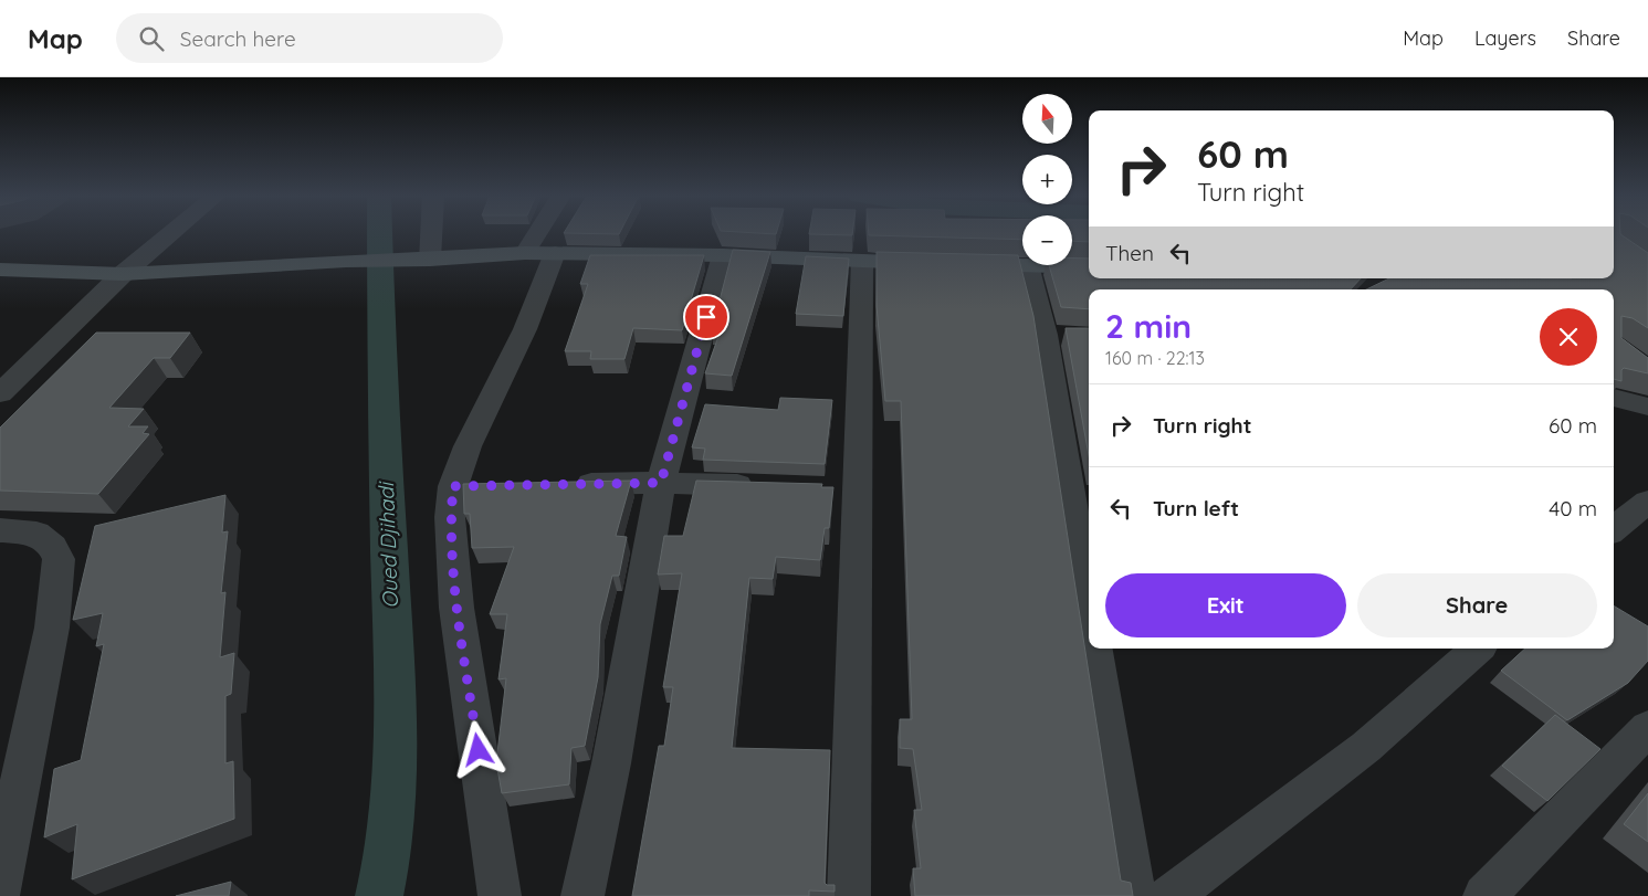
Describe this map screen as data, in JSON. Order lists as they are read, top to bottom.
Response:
{
  "water": ["Oued Djihadi"],
  "north": "top",
  "page": {
    "header": "Map",
    "search": "Search here",
    "nav": ["Map", "Layers", "Share"],
    "map_buttons": ["+", "−"],
    "turn": ["60 m", "Turn right"],
    "then": "Then",
    "heading": ["2 min", "160 m · 22:13"],
    "list": [
      {
        "name": "Turn right",
        "value": "60 m"
      },
      {
        "name": "Turn left",
        "value": "40 m"
      }
    ],
    "buttons": ["Exit", "Share"]
  }
}
